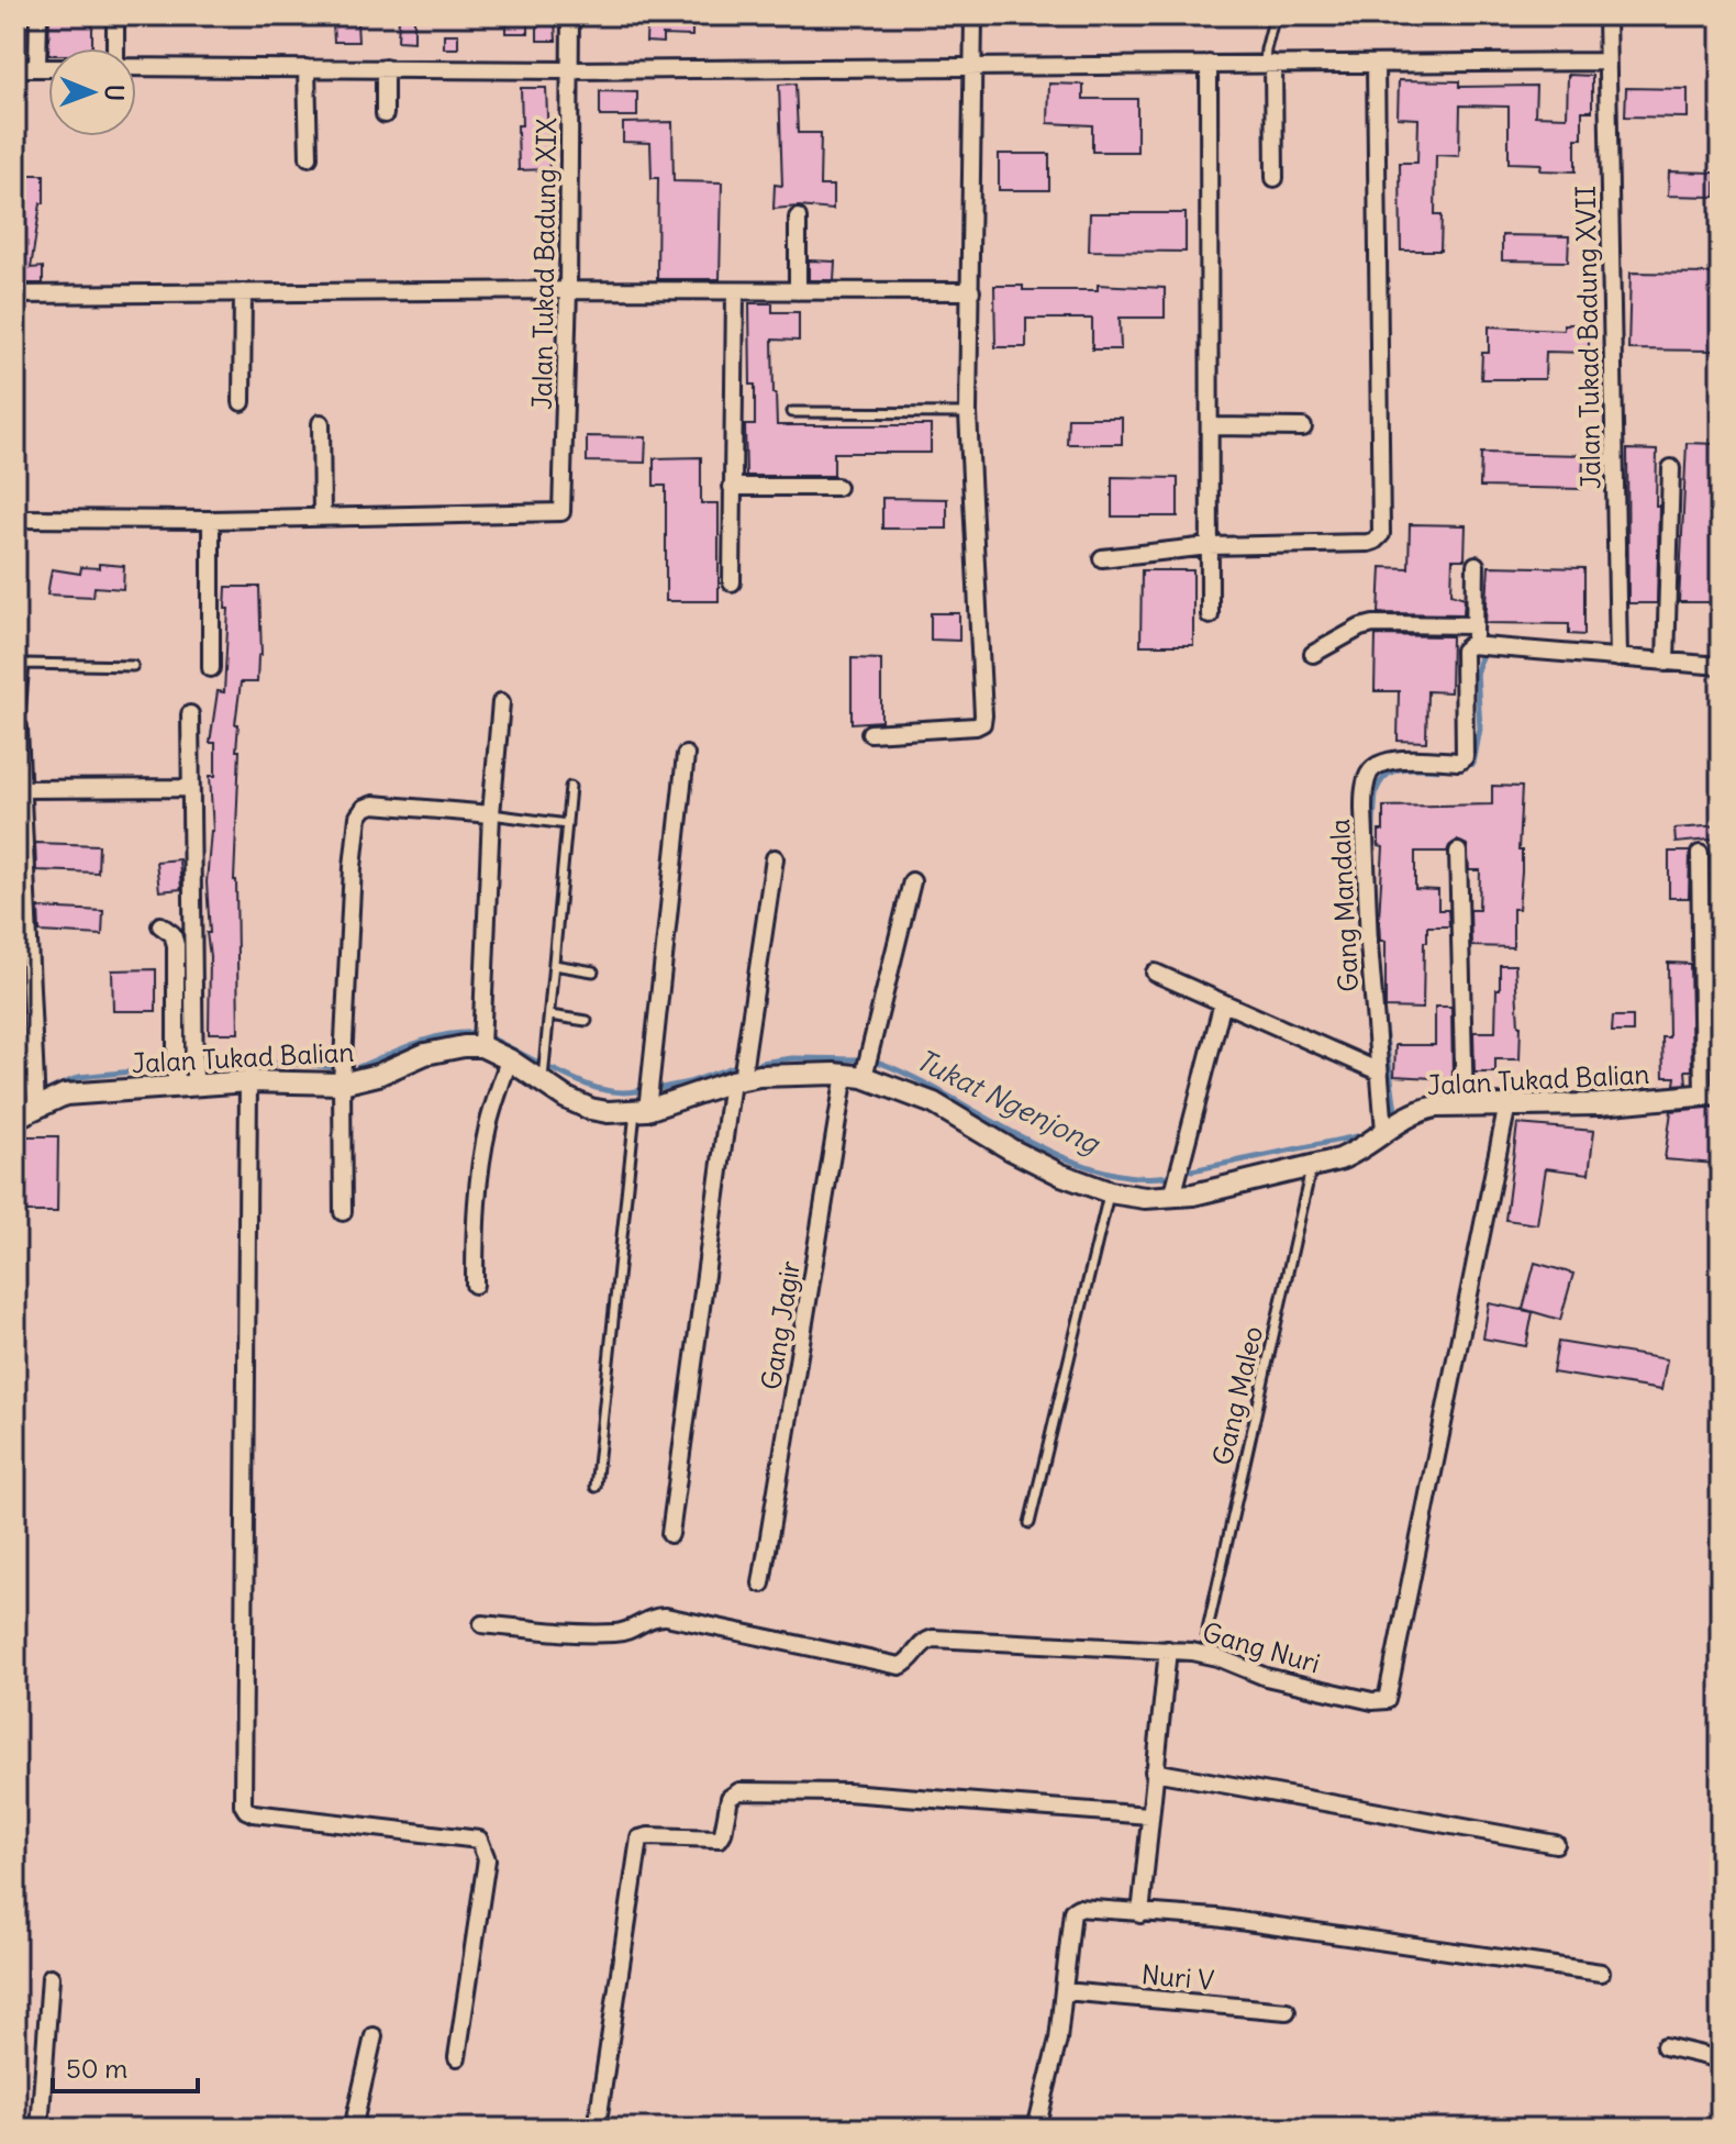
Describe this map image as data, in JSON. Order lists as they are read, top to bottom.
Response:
{
  "streets": {
    "street": [
      "Jalan Tukad Badung XIX",
      "Jalan Tukad Badung XVII",
      "Gang Mandala",
      "Jalan Tukad Balian",
      "Gang Jagir",
      "Gang Nuri",
      "Nuri V"
    ],
    "lane": ["Gang Maleo"]
  },
  "crossings": [
    ["Gang Mandala", "Jalan Tukad Balian"],
    ["Jalan Tukad Balian", "Gang Jagir"],
    ["Jalan Tukad Balian", "Gang Maleo"],
    ["Jalan Tukad Balian", "Gang Nuri"]
  ],
  "water": ["Tukat Ngenjong"],
  "scale_bar": "50 m",
  "north": "right"
}
